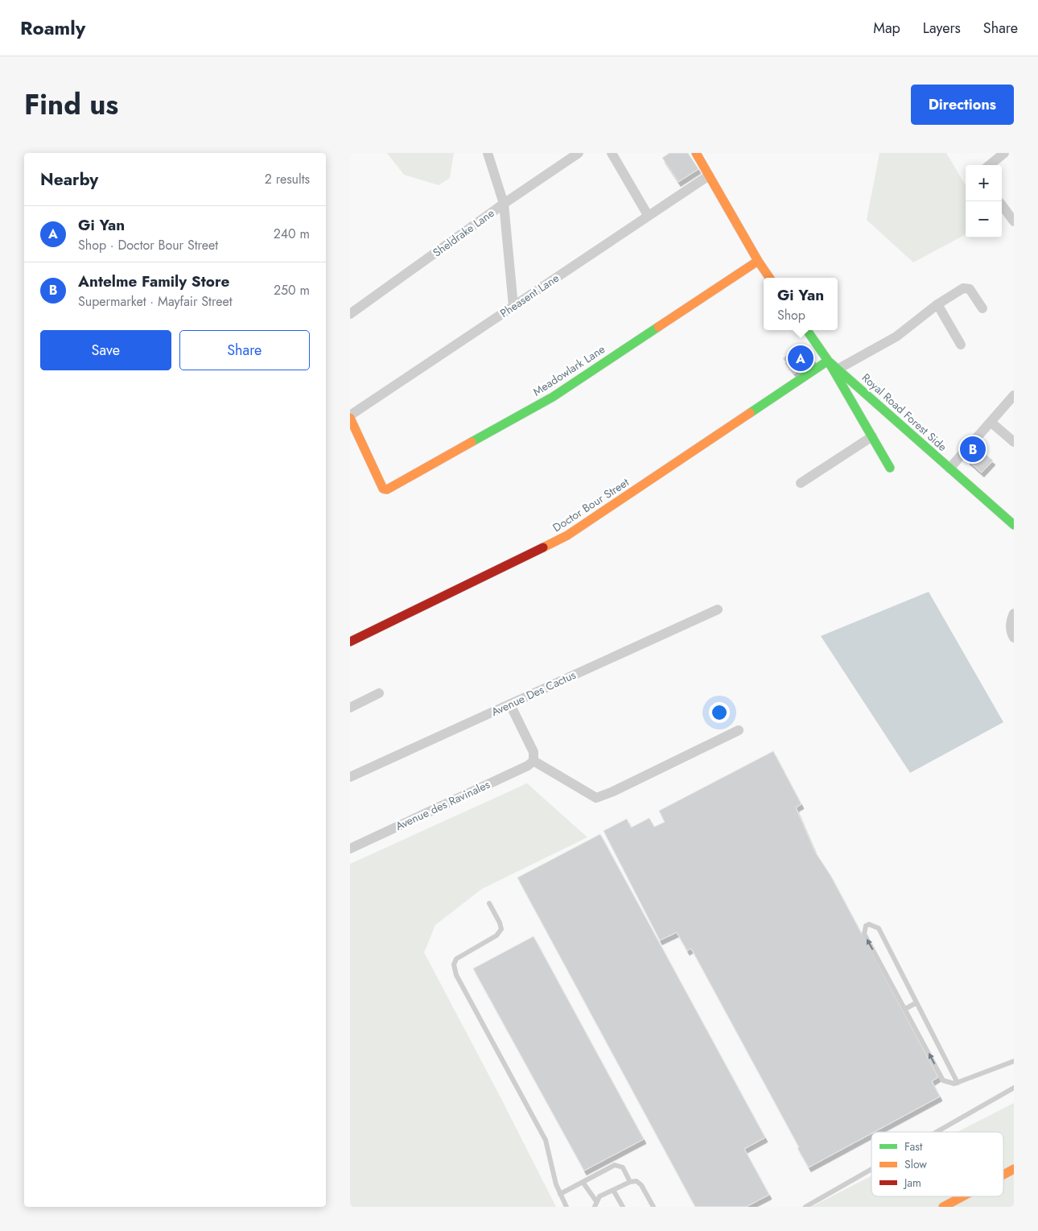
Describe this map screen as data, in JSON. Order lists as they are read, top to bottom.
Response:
{
  "streets": {
    "street": [
      "Sheldrake Lane",
      "Pheasent Lane",
      "Meadowlark Lane",
      "Royal Road Forest Side",
      "Doctor Bour Street",
      "Avenue Des Cactus",
      "Avenue des Ravinales"
    ]
  },
  "crossings": [
    ["Pheasent Lane", "Meadowlark Lane"],
    ["Royal Road Forest Side", "Doctor Bour Street"]
  ],
  "legend": ["Fast", "Slow", "Jam"],
  "page": {
    "header": "Roamly",
    "nav": ["Map", "Layers", "Share"],
    "title": "Find us",
    "buttons": [
      "Directions",
      ["Save", "Share"]
    ],
    "heading": ["Nearby", "2 results"],
    "map_buttons": ["+", "−"],
    "list": [
      {
        "mark": "A",
        "name": "Gi Yan",
        "note": "Shop · Doctor Bour Street",
        "value": "240 m"
      },
      {
        "mark": "B",
        "name": "Antelme Family Store",
        "note": "Supermarket · Mayfair Street",
        "value": "250 m"
      }
    ],
    "popup": ["Gi Yan", "Shop"],
    "pins": ["A", "B"]
  }
}
